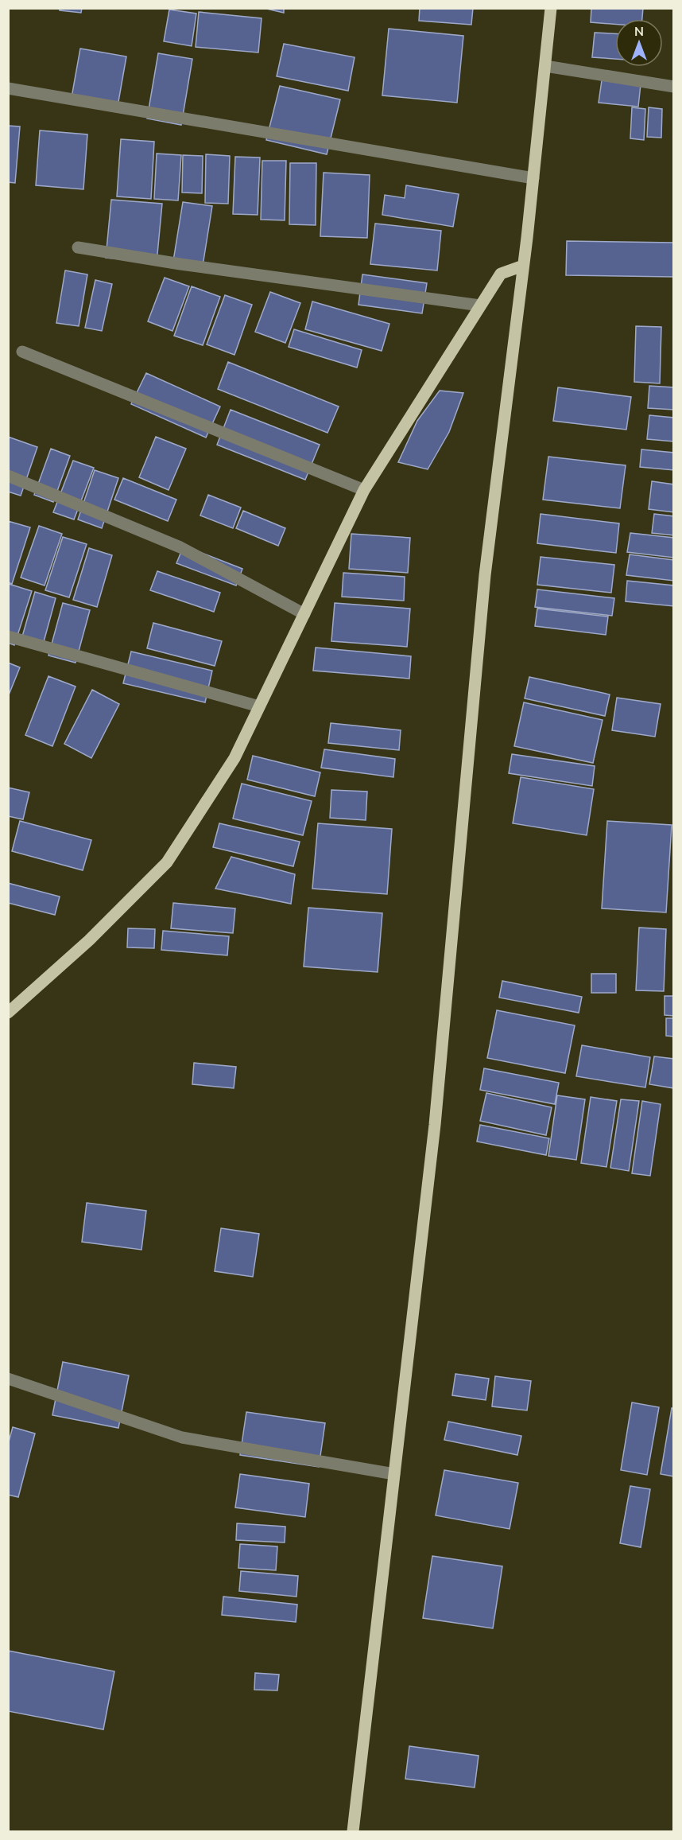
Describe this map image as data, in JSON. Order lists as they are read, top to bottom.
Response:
{
  "north": "top"
}
